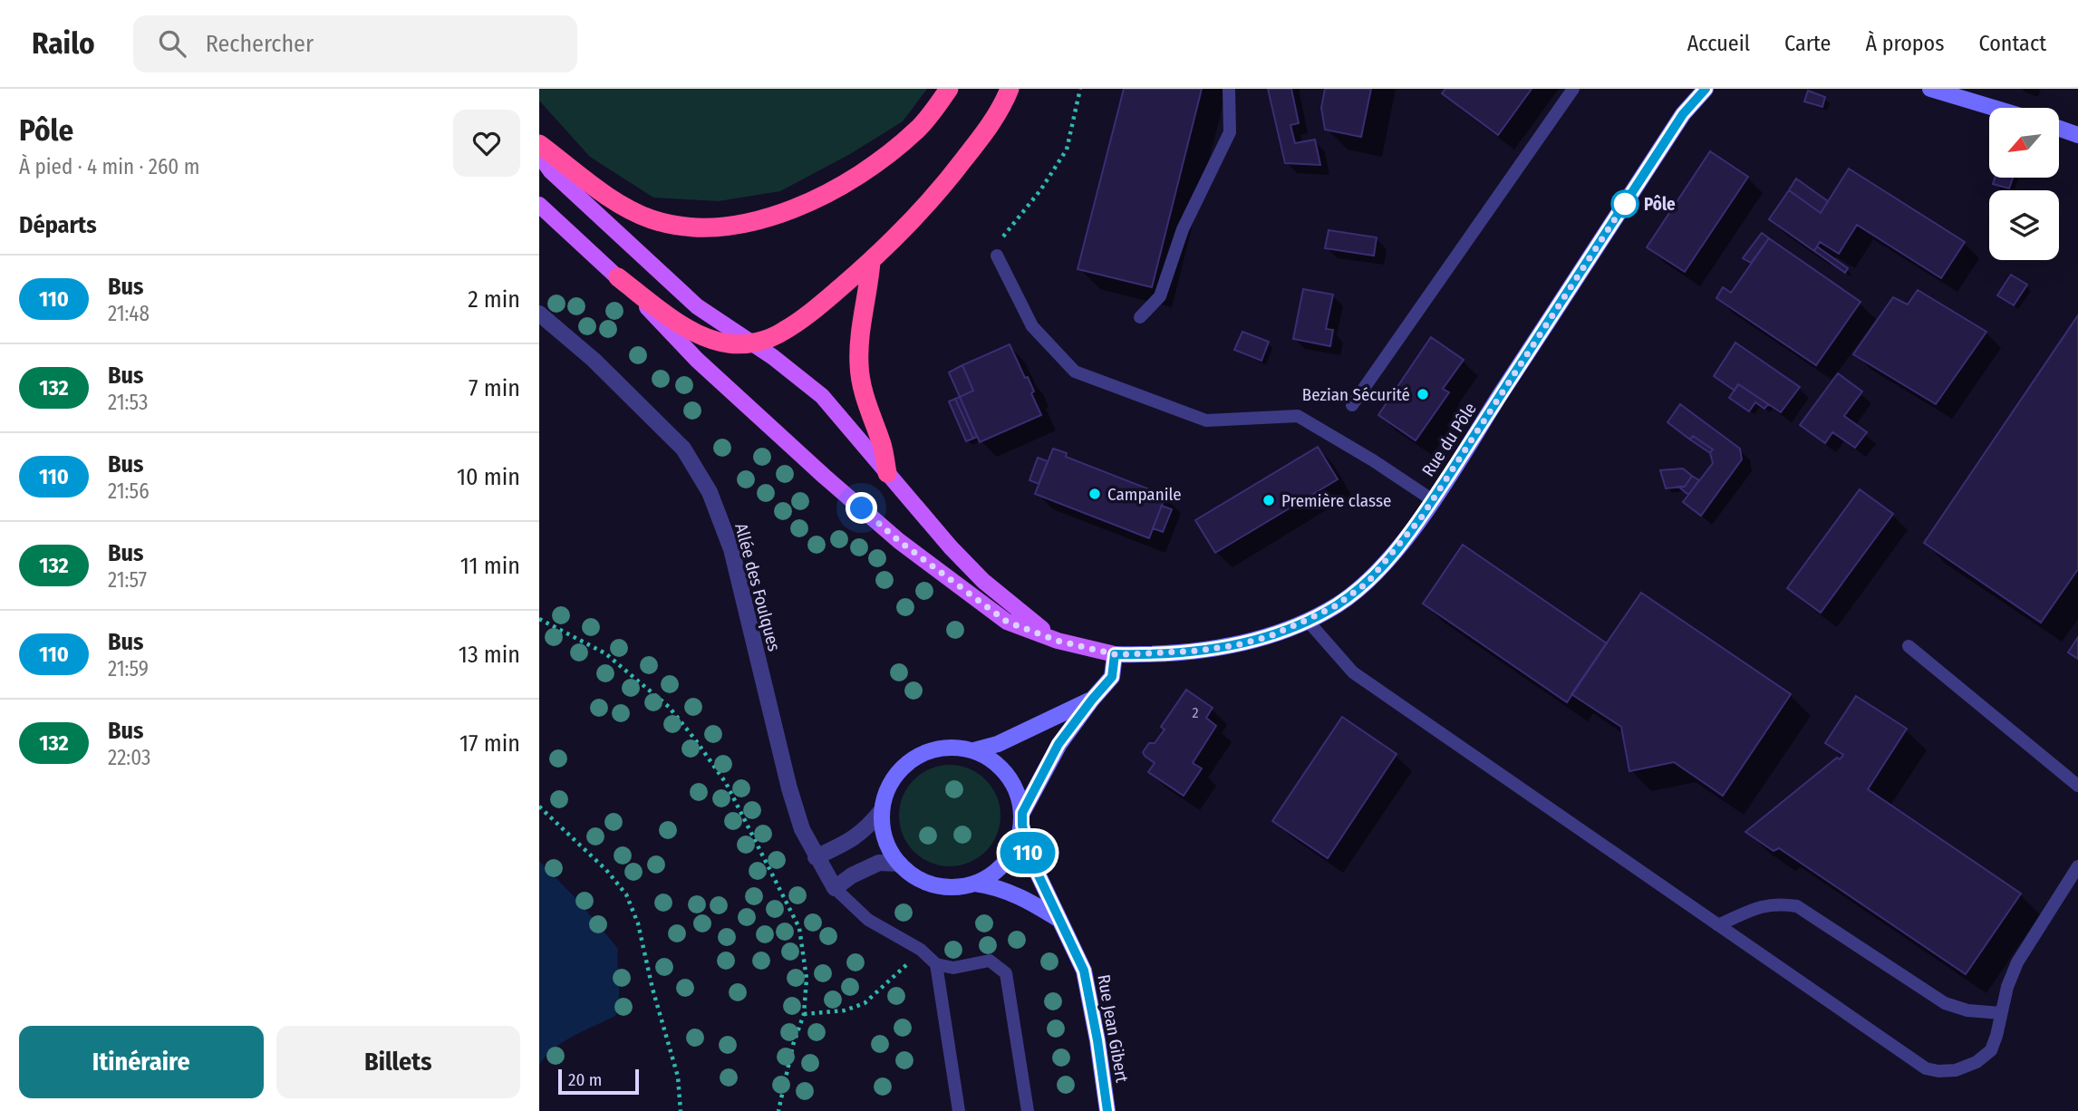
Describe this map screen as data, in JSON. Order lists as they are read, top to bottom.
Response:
{
  "streets": {
    "street": ["Rue du Pôle", "Allée des Foulques", "Rue Jean Gibert"]
  },
  "places": [
    "Pôle",
    "Bezian Sécurité",
    "Campanile",
    "Première classe"
  ],
  "lines": ["bus line 110"],
  "house_numbers": ["2"],
  "scale_bar": "20 m",
  "north": "bottom left",
  "page": {
    "header": "Railo",
    "search": "Rechercher",
    "nav": [
      "Accueil",
      "Carte",
      "À propos",
      "Contact"
    ],
    "heading": [
      ["Pôle", "À pied · 4 min · 260 m"],
      "Départs"
    ],
    "on_map": "110",
    "list": [
      {
        "mark": "110",
        "name": "Bus",
        "note": "21:48",
        "value": "2 min"
      },
      {
        "mark": "132",
        "name": "Bus",
        "note": "21:53",
        "value": "7 min"
      },
      {
        "mark": "110",
        "name": "Bus",
        "note": "21:56",
        "value": "10 min"
      },
      {
        "mark": "132",
        "name": "Bus",
        "note": "21:57",
        "value": "11 min"
      },
      {
        "mark": "110",
        "name": "Bus",
        "note": "21:59",
        "value": "13 min"
      },
      {
        "mark": "132",
        "name": "Bus",
        "note": "22:03",
        "value": "17 min"
      }
    ],
    "buttons": ["Itinéraire", "Billets"],
    "scale": "20 m"
  }
}
